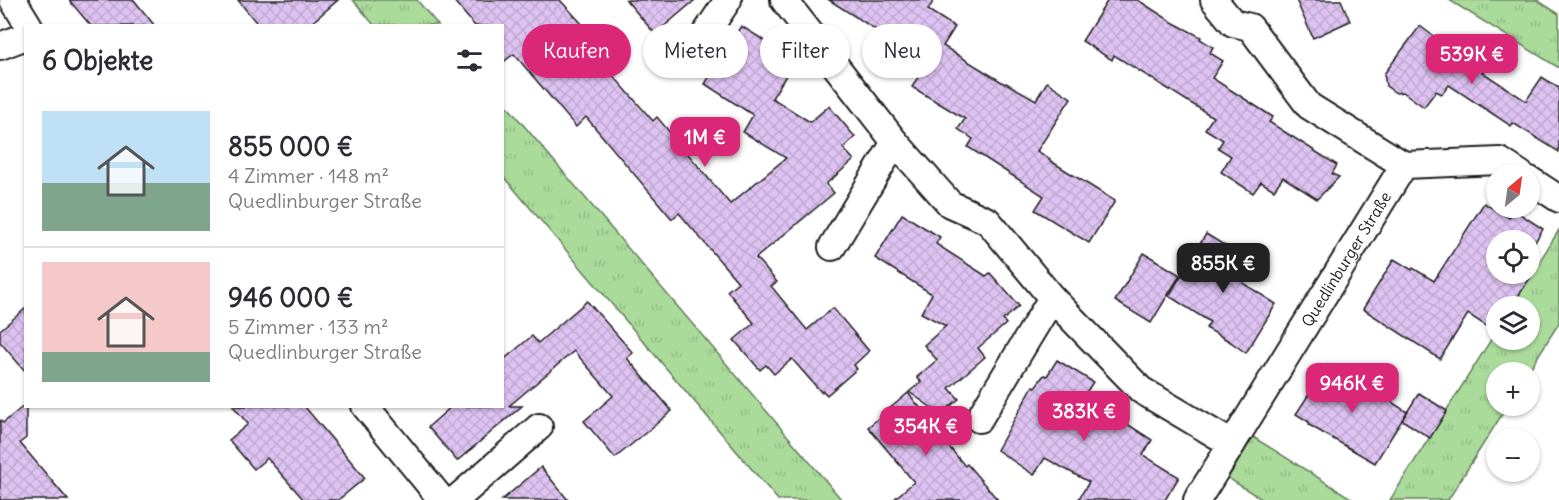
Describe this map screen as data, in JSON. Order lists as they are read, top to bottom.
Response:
{
  "streets": {
    "street": ["Quedlinburger Straße"]
  },
  "north": "top right",
  "page": {
    "chip": [
      "Kaufen",
      "Mieten",
      "Filter",
      "Neu"
    ],
    "heading": "6 Objekte",
    "price": [
      "539K €",
      "1M €",
      "855K €",
      "946K €",
      "383K €",
      "354K €"
    ],
    "list": [
      {
        "name": "855 000 €",
        "note": "4 Zimmer · 148 m² · Quedlinburger Straße"
      },
      {
        "name": "946 000 €",
        "note": "5 Zimmer · 133 m² · Quedlinburger Straße"
      }
    ],
    "map_buttons": ["+", "−"]
  }
}
